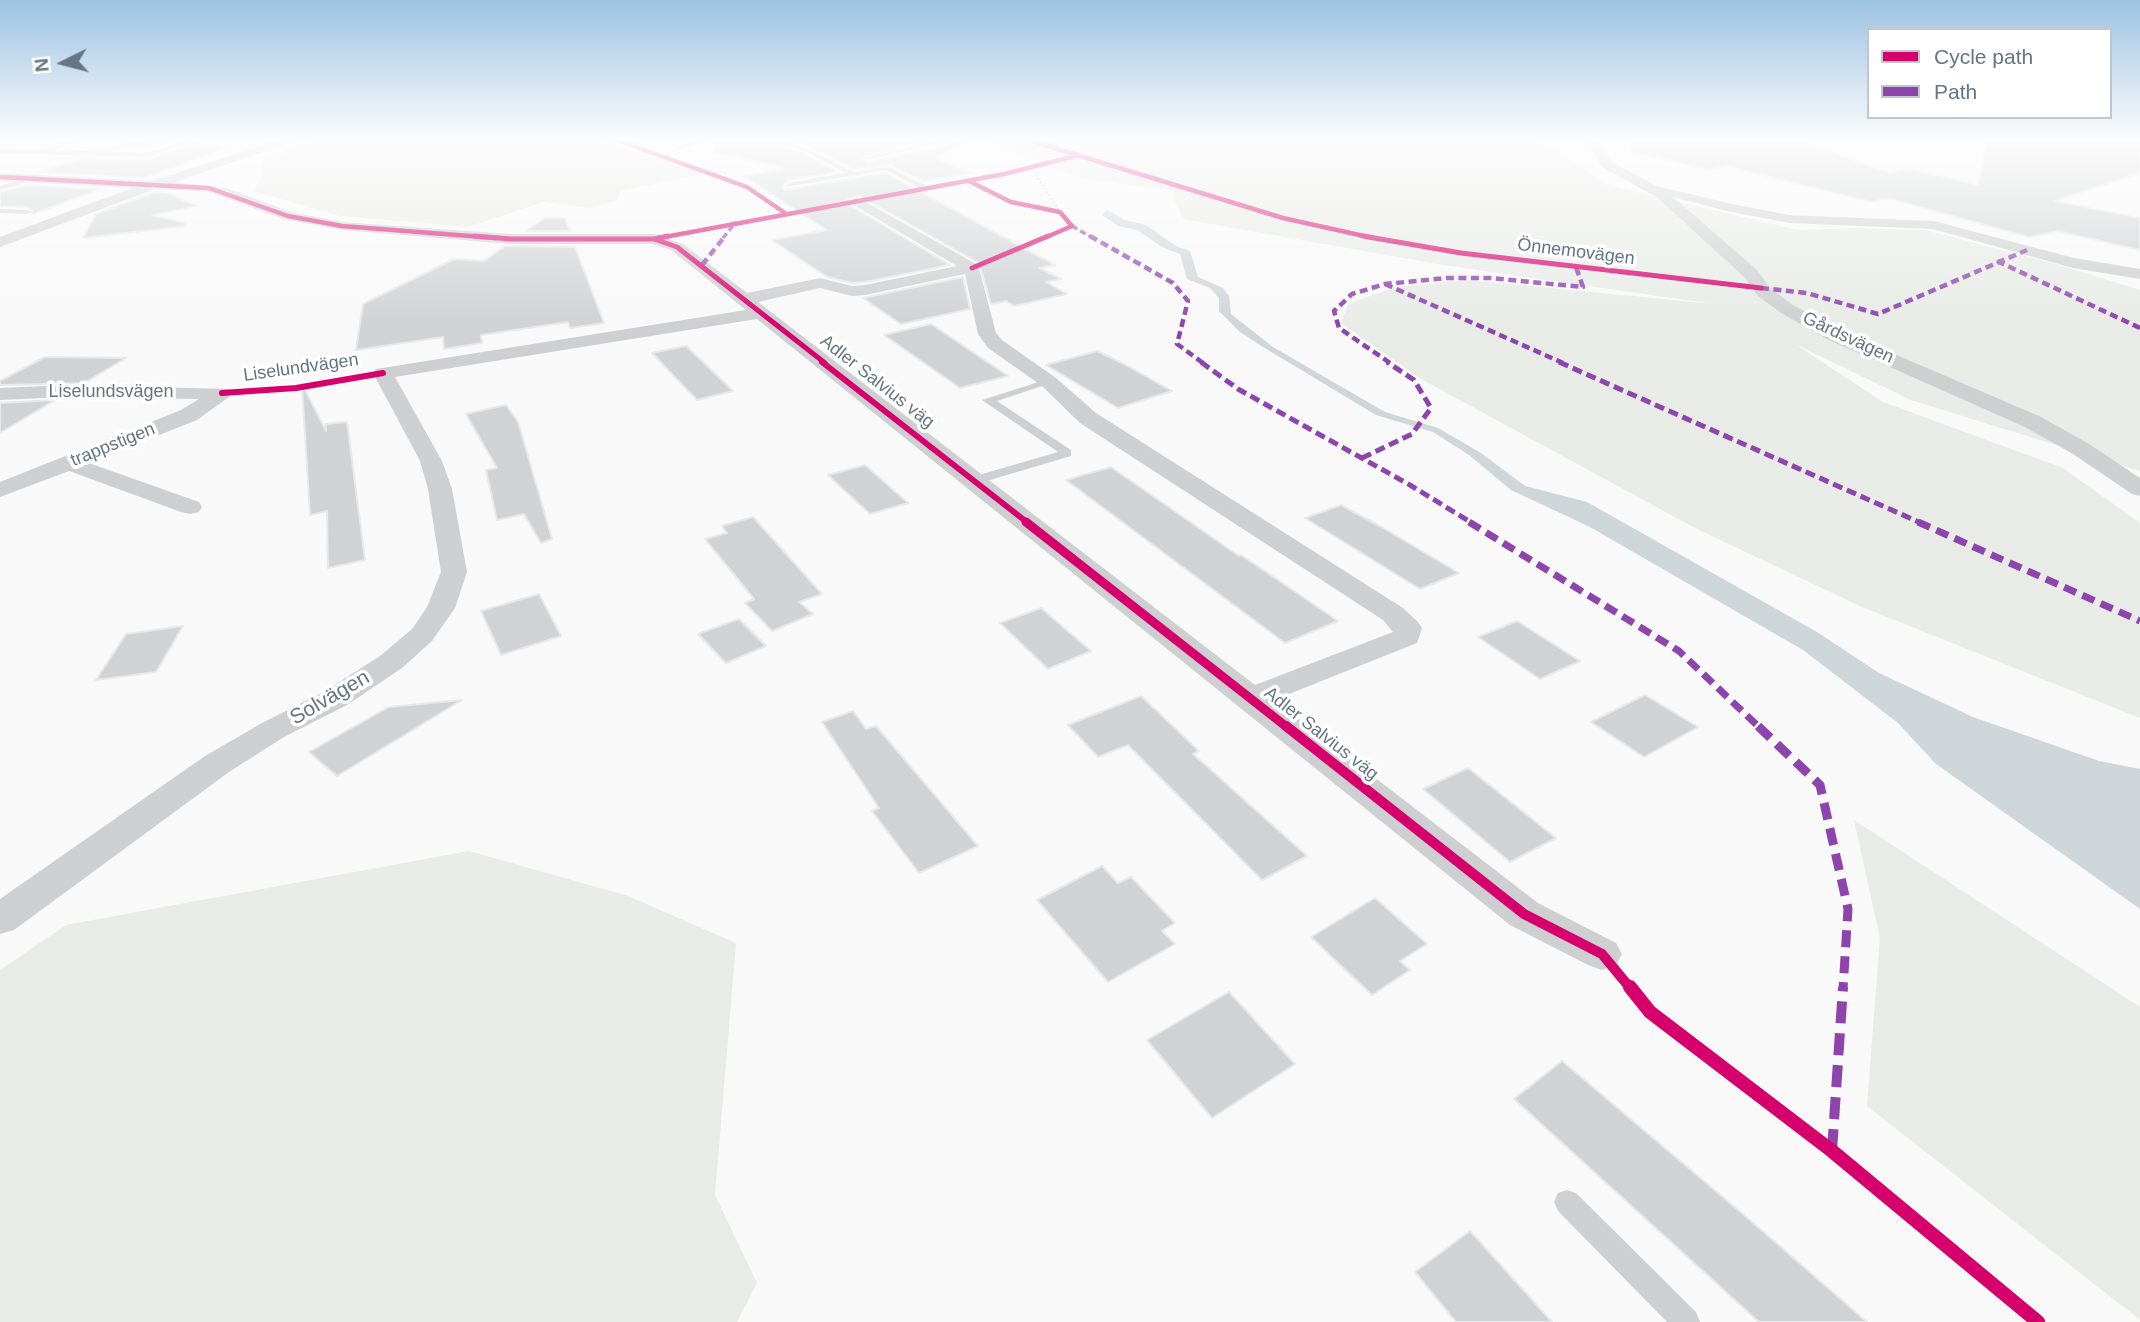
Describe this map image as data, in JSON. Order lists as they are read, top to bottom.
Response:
{
  "streets": {
    "street": [
      "Gårdsvägen",
      "Liselundvägen",
      "Adler Salvius väg",
      "Liselundsvägen",
      "trappstigen",
      "Solvägen"
    ],
    "cycle path": ["Önnemovägen"]
  },
  "crossings": [
    ["Liselundvägen", "Adler Salvius väg"],
    ["Liselundvägen", "Solvägen"],
    ["Liselundsvägen", "trappstigen"]
  ],
  "legend": ["Cycle path", "Path"],
  "north": "left"
}
